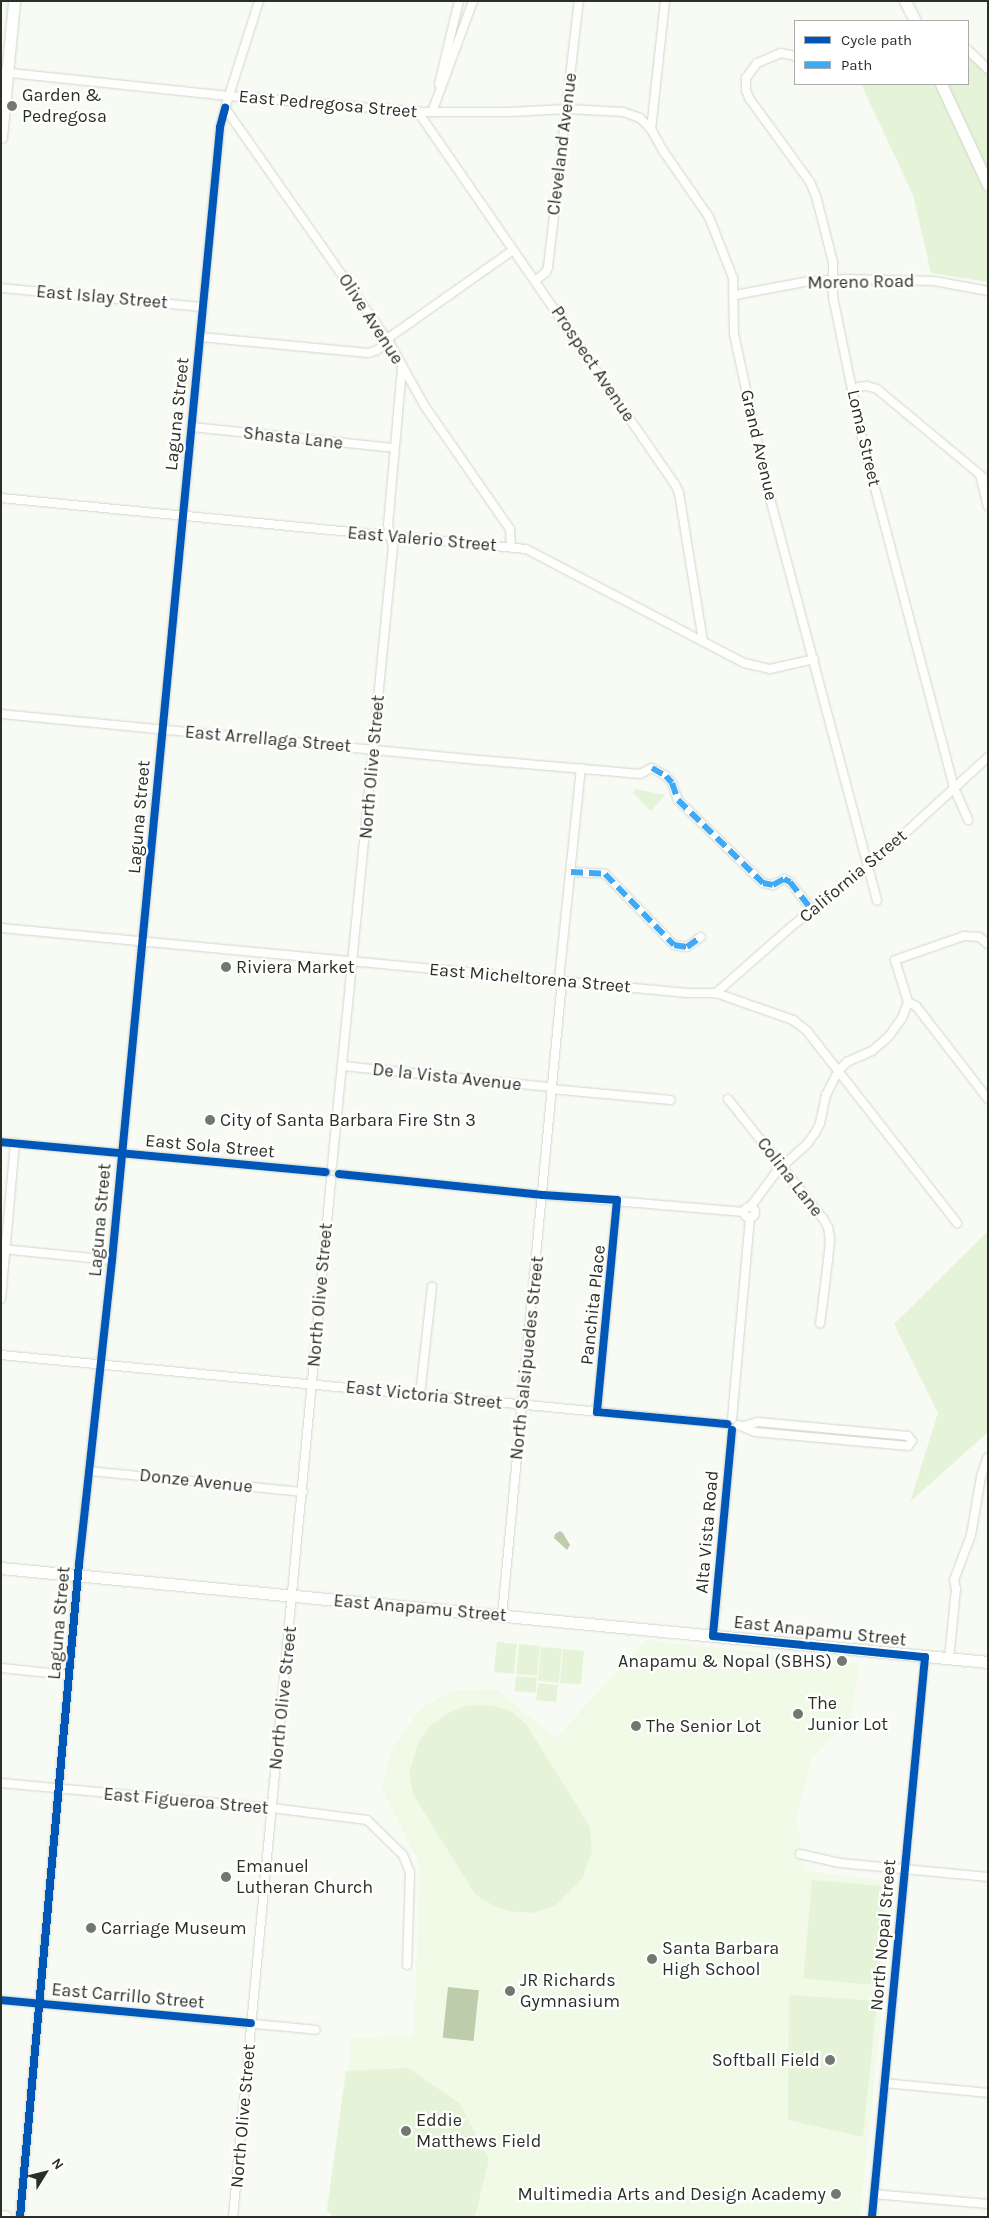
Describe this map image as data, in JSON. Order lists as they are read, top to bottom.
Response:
{
  "streets": {
    "main road": ["East Anapamu Street"],
    "street": [
      "East Pedregosa Street",
      "Cleveland Avenue",
      "Moreno Road",
      "East Islay Street",
      "Olive Avenue",
      "Prospect Avenue",
      "Laguna Street",
      "Shasta Lane",
      "Loma Street",
      "Grand Avenue",
      "East Valerio Street",
      "East Arrellaga Street",
      "North Olive Street",
      "California Street",
      "East Micheltorena Street",
      "De la Vista Avenue",
      "East Sola Street",
      "Colina Lane",
      "Panchita Place",
      "North Salsipuedes Street",
      "East Victoria Street",
      "Donze Avenue",
      "Alta Vista Road",
      "East Figueroa Street",
      "North Nopal Street",
      "East Carrillo Street"
    ]
  },
  "crossings": [
    ["East Pedregosa Street", "Cleveland Avenue"],
    ["East Pedregosa Street", "Prospect Avenue"],
    ["East Pedregosa Street", "Grand Avenue"],
    ["Cleveland Avenue", "Prospect Avenue"],
    ["Moreno Road", "Loma Street"],
    ["Moreno Road", "Grand Avenue"],
    ["East Islay Street", "Laguna Street"],
    ["Olive Avenue", "Laguna Street"],
    ["Olive Avenue", "East Valerio Street"],
    ["Olive Avenue", "North Olive Street"],
    ["Prospect Avenue", "East Valerio Street"],
    ["Laguna Street", "Shasta Lane"],
    ["Laguna Street", "East Valerio Street"],
    ["Laguna Street", "East Arrellaga Street"],
    ["Laguna Street", "East Micheltorena Street"],
    ["Laguna Street", "East Sola Street"],
    ["Laguna Street", "East Victoria Street"],
    ["Laguna Street", "Donze Avenue"],
    ["Laguna Street", "East Anapamu Street"],
    ["Laguna Street", "East Figueroa Street"],
    ["Laguna Street", "East Carrillo Street"],
    ["Shasta Lane", "North Olive Street"],
    ["Loma Street", "California Street"],
    ["Grand Avenue", "East Valerio Street"],
    ["Grand Avenue", "California Street"],
    ["East Valerio Street", "North Olive Street"],
    ["East Arrellaga Street", "North Olive Street"],
    ["East Arrellaga Street", "California Street"],
    ["East Arrellaga Street", "North Salsipuedes Street"],
    ["North Olive Street", "East Micheltorena Street"],
    ["North Olive Street", "De la Vista Avenue"],
    ["North Olive Street", "East Sola Street"],
    ["North Olive Street", "East Victoria Street"],
    ["North Olive Street", "Donze Avenue"],
    ["North Olive Street", "East Anapamu Street"],
    ["North Olive Street", "East Figueroa Street"],
    ["North Olive Street", "East Carrillo Street"],
    ["California Street", "East Micheltorena Street"],
    ["East Micheltorena Street", "North Salsipuedes Street"],
    ["De la Vista Avenue", "North Salsipuedes Street"],
    ["Panchita Place", "East Victoria Street"],
    ["North Salsipuedes Street", "East Victoria Street"],
    ["North Salsipuedes Street", "East Anapamu Street"],
    ["East Victoria Street", "Alta Vista Road"],
    ["Alta Vista Road", "East Anapamu Street"],
    ["East Anapamu Street", "North Nopal Street"]
  ],
  "places": [
    "Garden & Pedregosa",
    "Riviera Market",
    "City of Santa Barbara Fire Stn 3",
    "Anapamu & Nopal (SBHS)",
    "The Junior Lot",
    "The Senior Lot",
    "Emanuel Lutheran Church",
    "Carriage Museum",
    "Santa Barbara High School",
    "JR Richards Gymnasium",
    "Softball Field",
    "Eddie Matthews Field",
    "Multimedia Arts and Design Academy"
  ],
  "legend": ["Cycle path", "Path"],
  "north": "top right"
}
